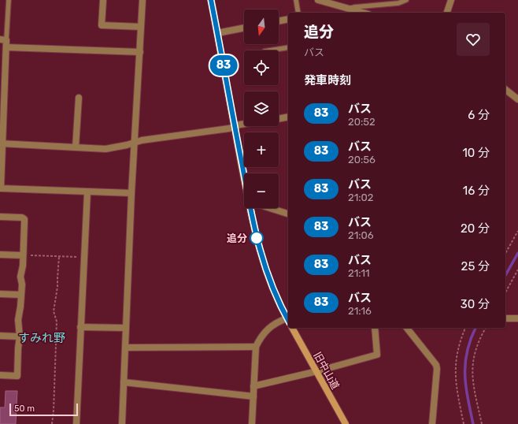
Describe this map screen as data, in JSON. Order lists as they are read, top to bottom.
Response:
{
  "streets": {
    "main road": ["旧中山道"]
  },
  "districts": ["すみれ野"],
  "places": ["追分"],
  "lines": ["bus line 83"],
  "scale_bar": "50 m",
  "north": "bottom",
  "page": {
    "on_map": "83",
    "map_buttons": ["+", "−"],
    "heading": [
      ["追分", "バス"],
      "発車時刻"
    ],
    "list": [
      {
        "mark": "83",
        "name": "バス",
        "note": "20:52",
        "value": "6 分"
      },
      {
        "mark": "83",
        "name": "バス",
        "note": "20:56",
        "value": "10 分"
      },
      {
        "mark": "83",
        "name": "バス",
        "note": "21:02",
        "value": "16 分"
      },
      {
        "mark": "83",
        "name": "バス",
        "note": "21:06",
        "value": "20 分"
      },
      {
        "mark": "83",
        "name": "バス",
        "note": "21:11",
        "value": "25 分"
      },
      {
        "mark": "83",
        "name": "バス",
        "note": "21:16",
        "value": "30 分"
      }
    ],
    "scale": "50 m"
  }
}
